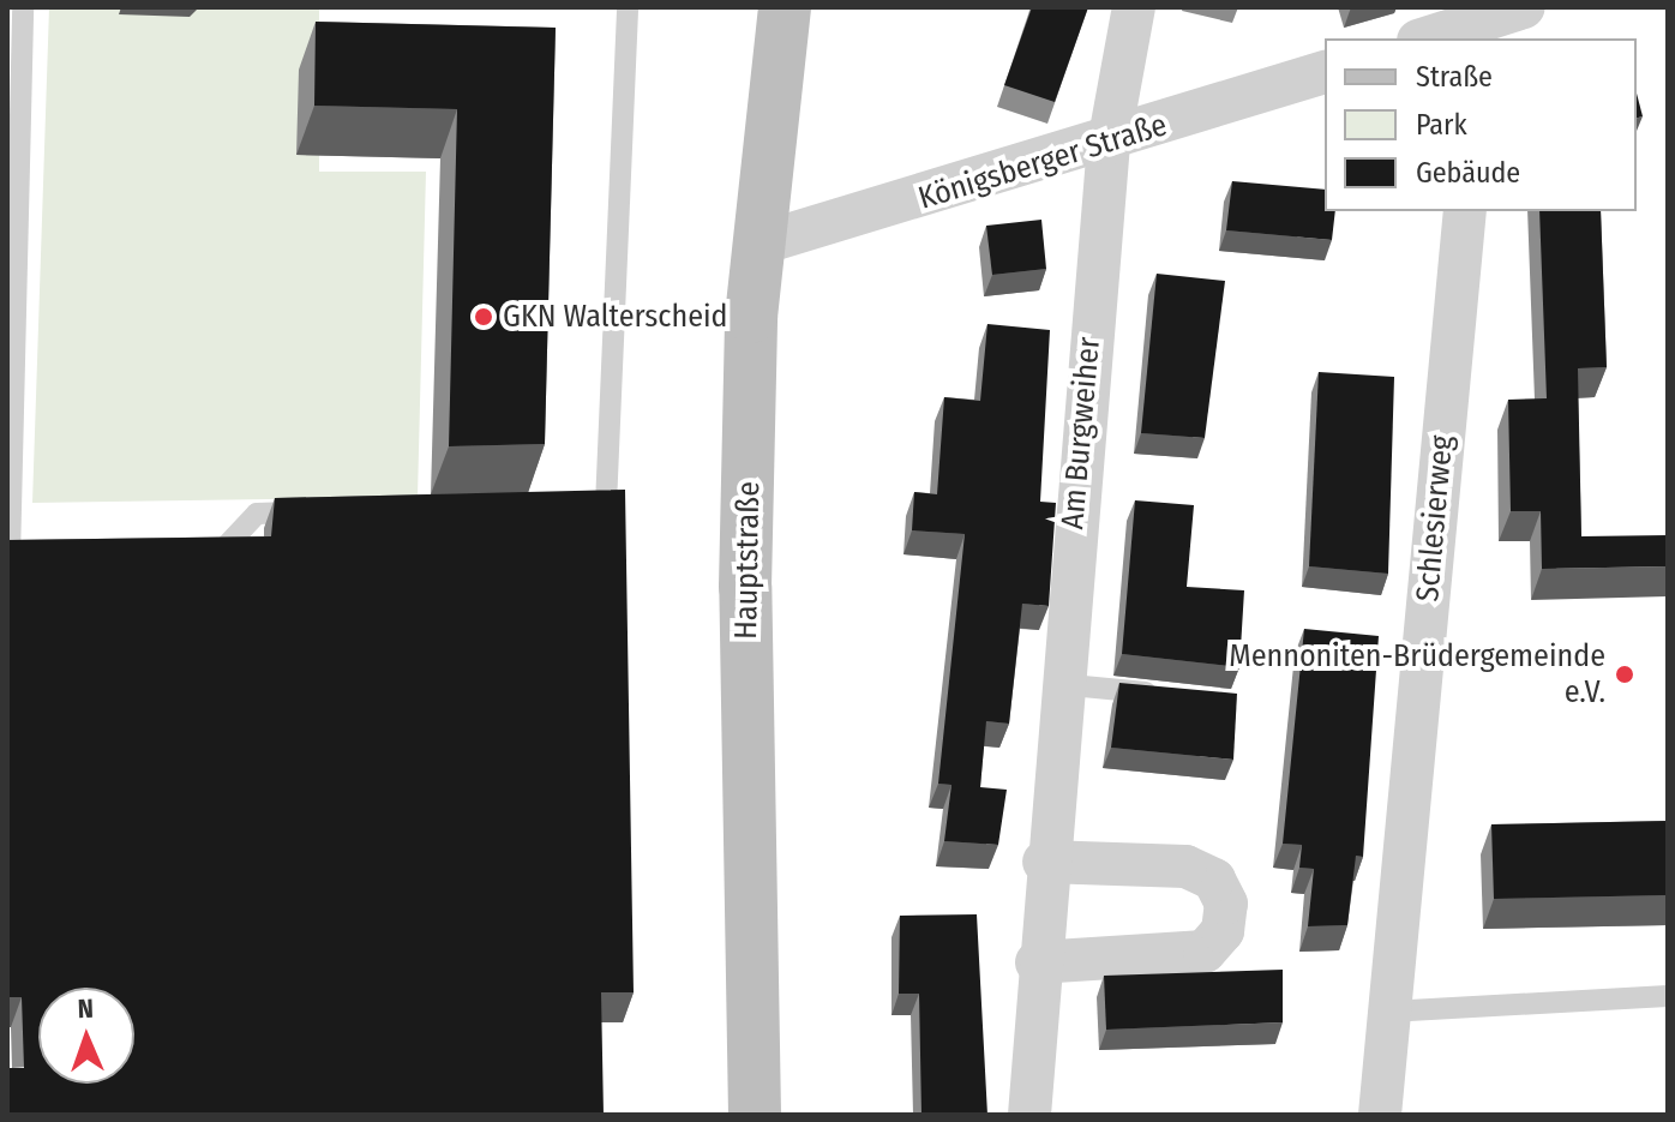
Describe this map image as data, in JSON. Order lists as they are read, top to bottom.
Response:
{
  "streets": {
    "main road": ["Hauptstraße"],
    "street": ["Königsberger Straße", "Am Burgweiher", "Schlesierweg"]
  },
  "crossings": [
    ["Königsberger Straße", "Am Burgweiher"],
    ["Königsberger Straße", "Hauptstraße"]
  ],
  "places": ["GKN Walterscheid", "Mennoniten-Brüdergemeinde e.V."],
  "legend": ["Straße", "Park", "Gebäude"],
  "north": "top"
}
